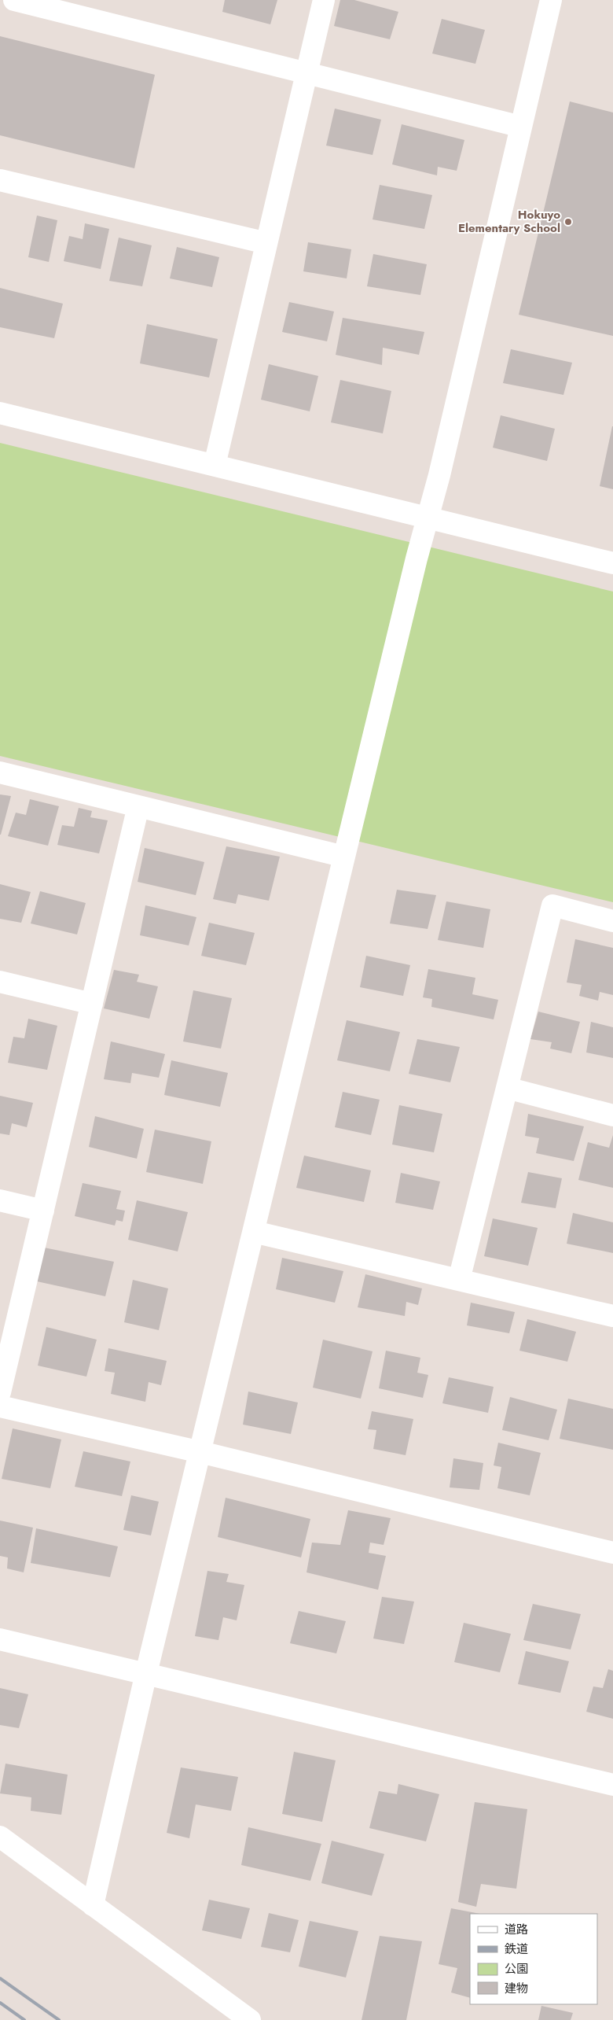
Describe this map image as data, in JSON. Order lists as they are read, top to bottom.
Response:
{
  "places": ["Hokuyo Elementary School"],
  "legend": [
    "道路",
    "鉄道",
    "公園",
    "建物"
  ]
}
